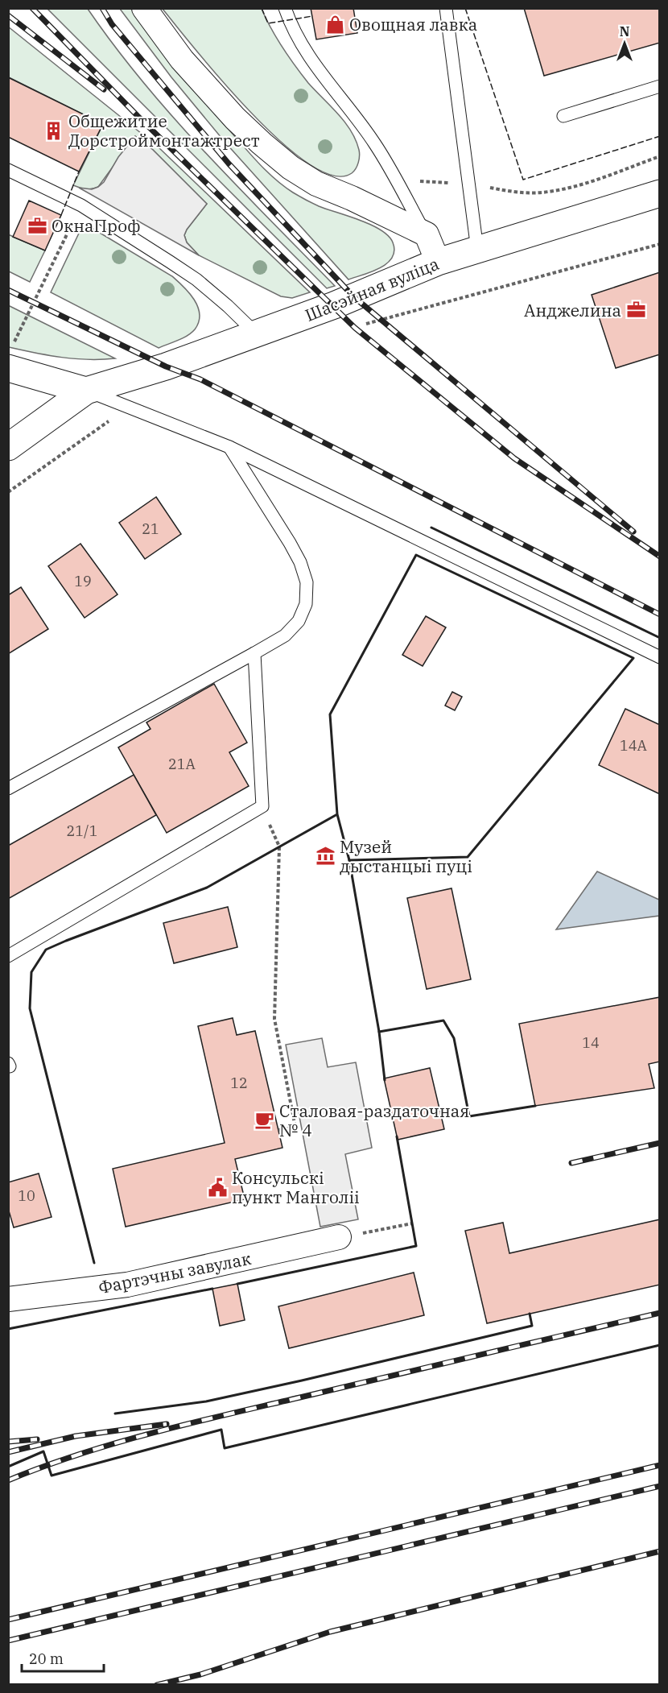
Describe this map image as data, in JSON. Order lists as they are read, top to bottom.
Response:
{
  "streets": {
    "main road": ["Шасэйная вуліца"],
    "street": ["Фартэчны завулак"]
  },
  "places": {
    "shop": ["Овощная лавка"],
    "building": ["Общежитие Дорстроймонтажтрест"],
    "office": ["ОкнаПроф", "Анджелина"],
    "museum": ["Музей дыстанцыі пуці"],
    "cafe": ["Сталовая-раздаточная № 4"],
    "public building": ["Консульскі пункт Манголіі"]
  },
  "house_numbers": [
    "21",
    "19",
    "14А",
    "21А",
    "21/1",
    "14",
    "12",
    "10"
  ],
  "scale_bar": "20 m",
  "north": "top"
}
